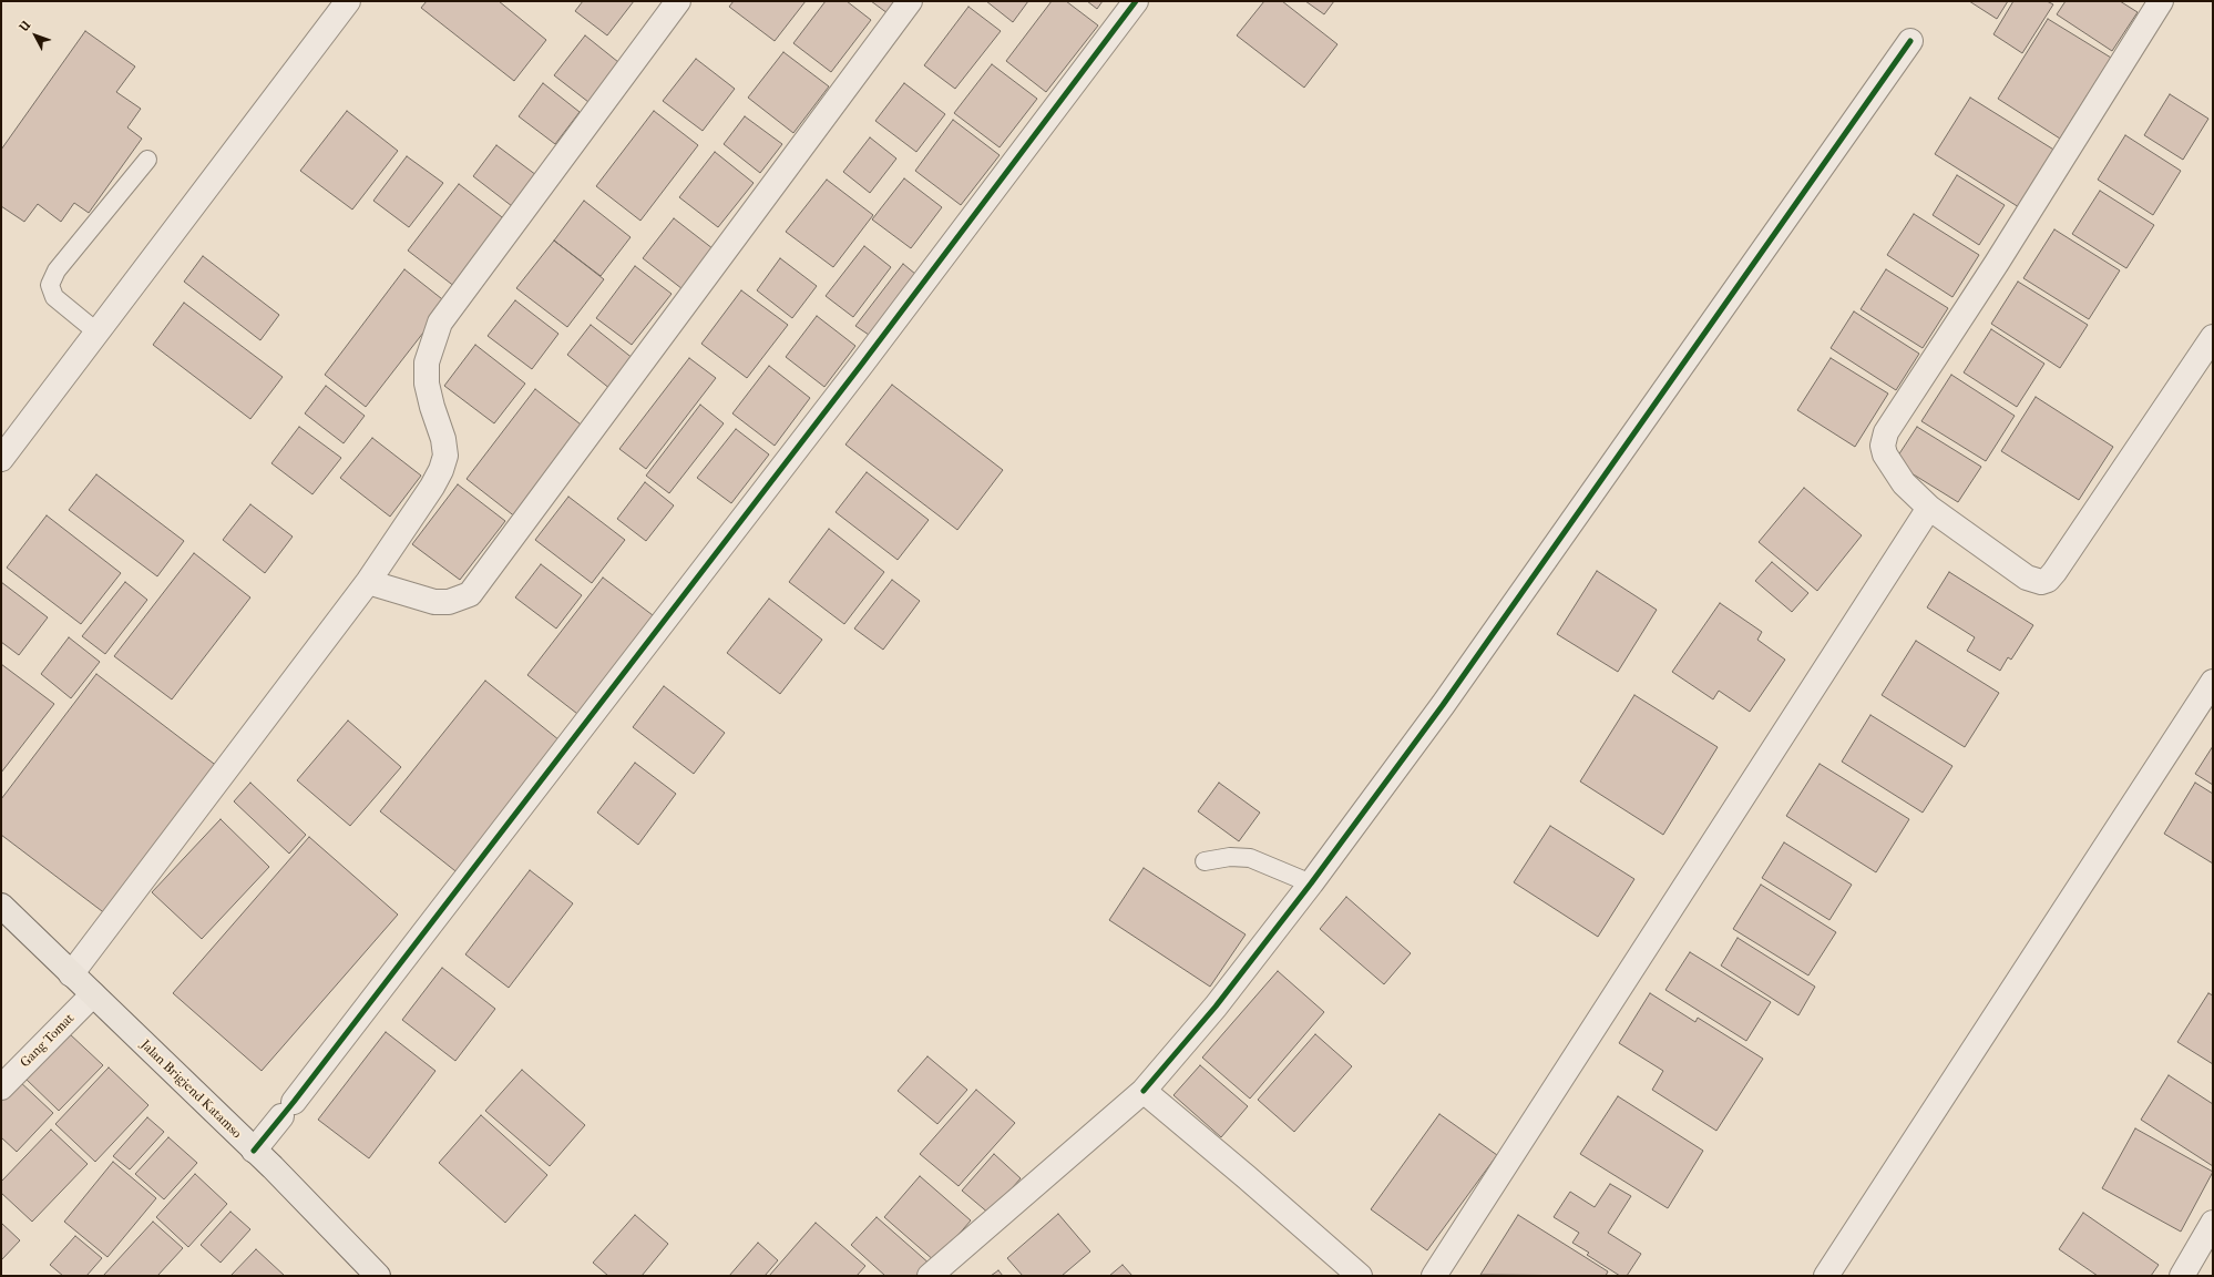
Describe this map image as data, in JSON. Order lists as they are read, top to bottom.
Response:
{
  "streets": {
    "main road": ["Jalan Brigjend Katamso"],
    "street": ["Gang Tomat"]
  },
  "crossings": [
    ["Gang Tomat", "Jalan Brigjend Katamso"]
  ],
  "north": "top left"
}
